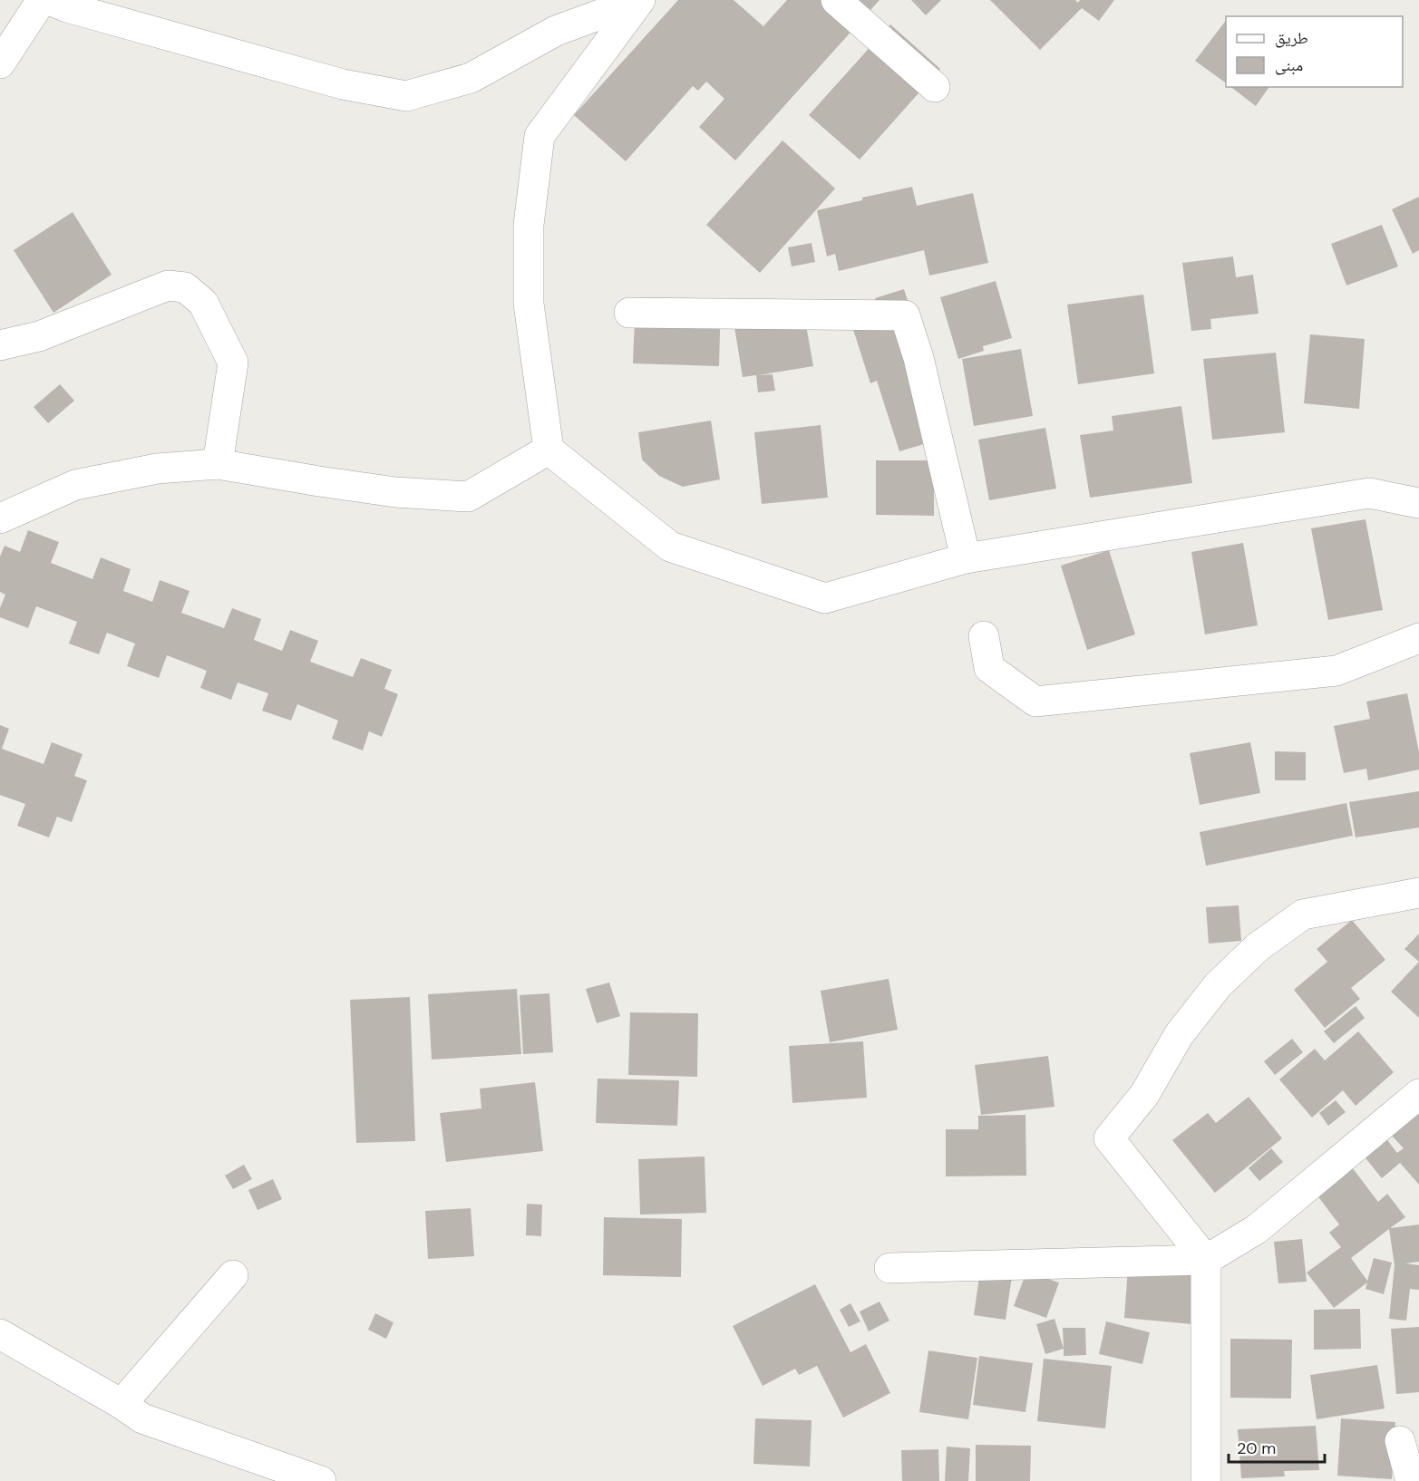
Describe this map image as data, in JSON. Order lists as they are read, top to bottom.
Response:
{
  "legend": ["طريق", "مبنى"],
  "scale_bar": "20 m"
}
